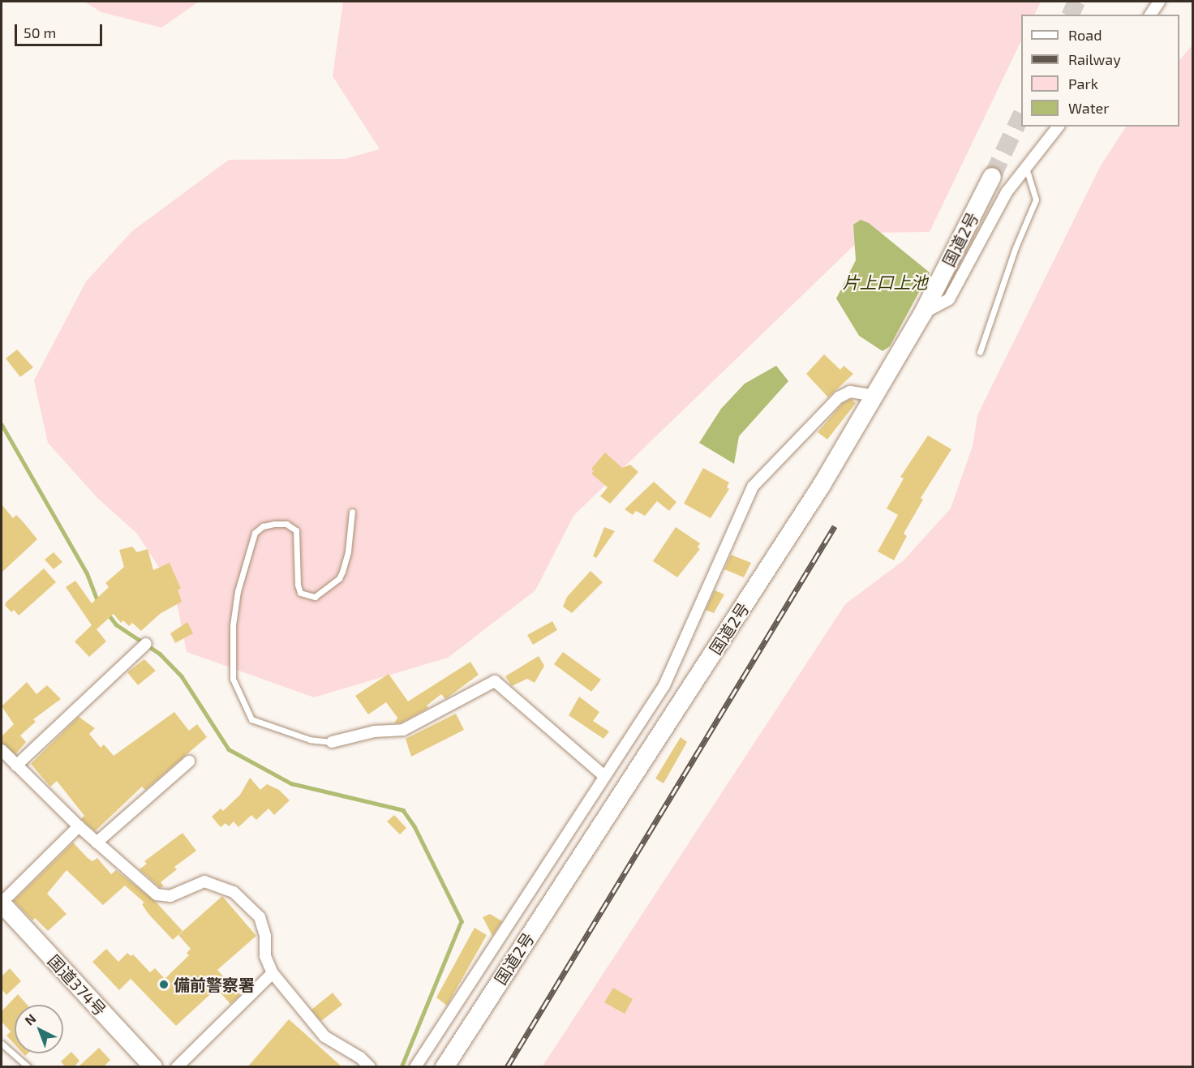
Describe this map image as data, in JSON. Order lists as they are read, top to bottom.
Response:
{
  "streets": {
    "highway": ["国道2号", "国道374号"]
  },
  "water": ["片上口上池"],
  "places": ["備前警察署"],
  "legend": [
    "Road",
    "Railway",
    "Park",
    "Water"
  ],
  "scale_bar": "50 m",
  "north": "top left"
}
